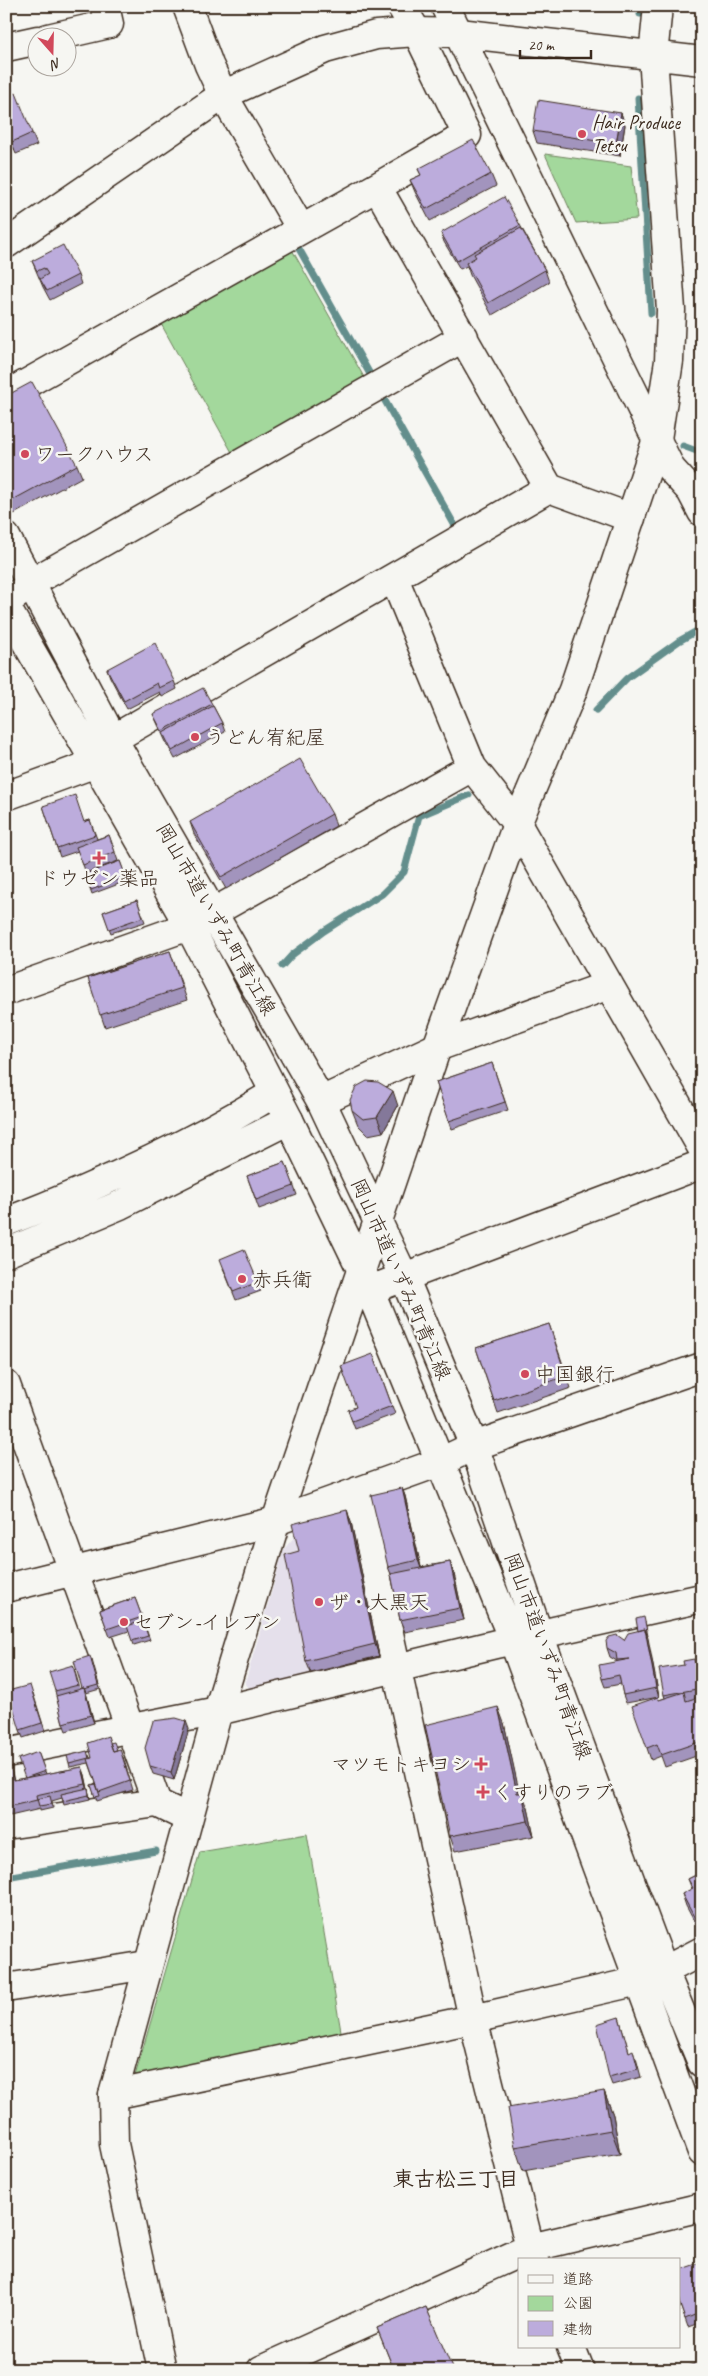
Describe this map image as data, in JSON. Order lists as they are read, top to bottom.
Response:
{
  "streets": {
    "street": ["岡山市道いずみ町青江線"]
  },
  "districts": ["東古松三丁目"],
  "places": {
    "other": [
      "Hair Produce Tetsu",
      "ワークハウス",
      "うどん宥紀屋",
      "赤兵衛",
      "中国銀行",
      "ザ・大黒天",
      "セブン-イレブン"
    ],
    "health": ["ドウゼン薬品", "マツモトキヨシ", "くすりのラブ"]
  },
  "legend": ["道路", "公園", "建物"],
  "scale_bar": "20 m",
  "north": "bottom"
}
